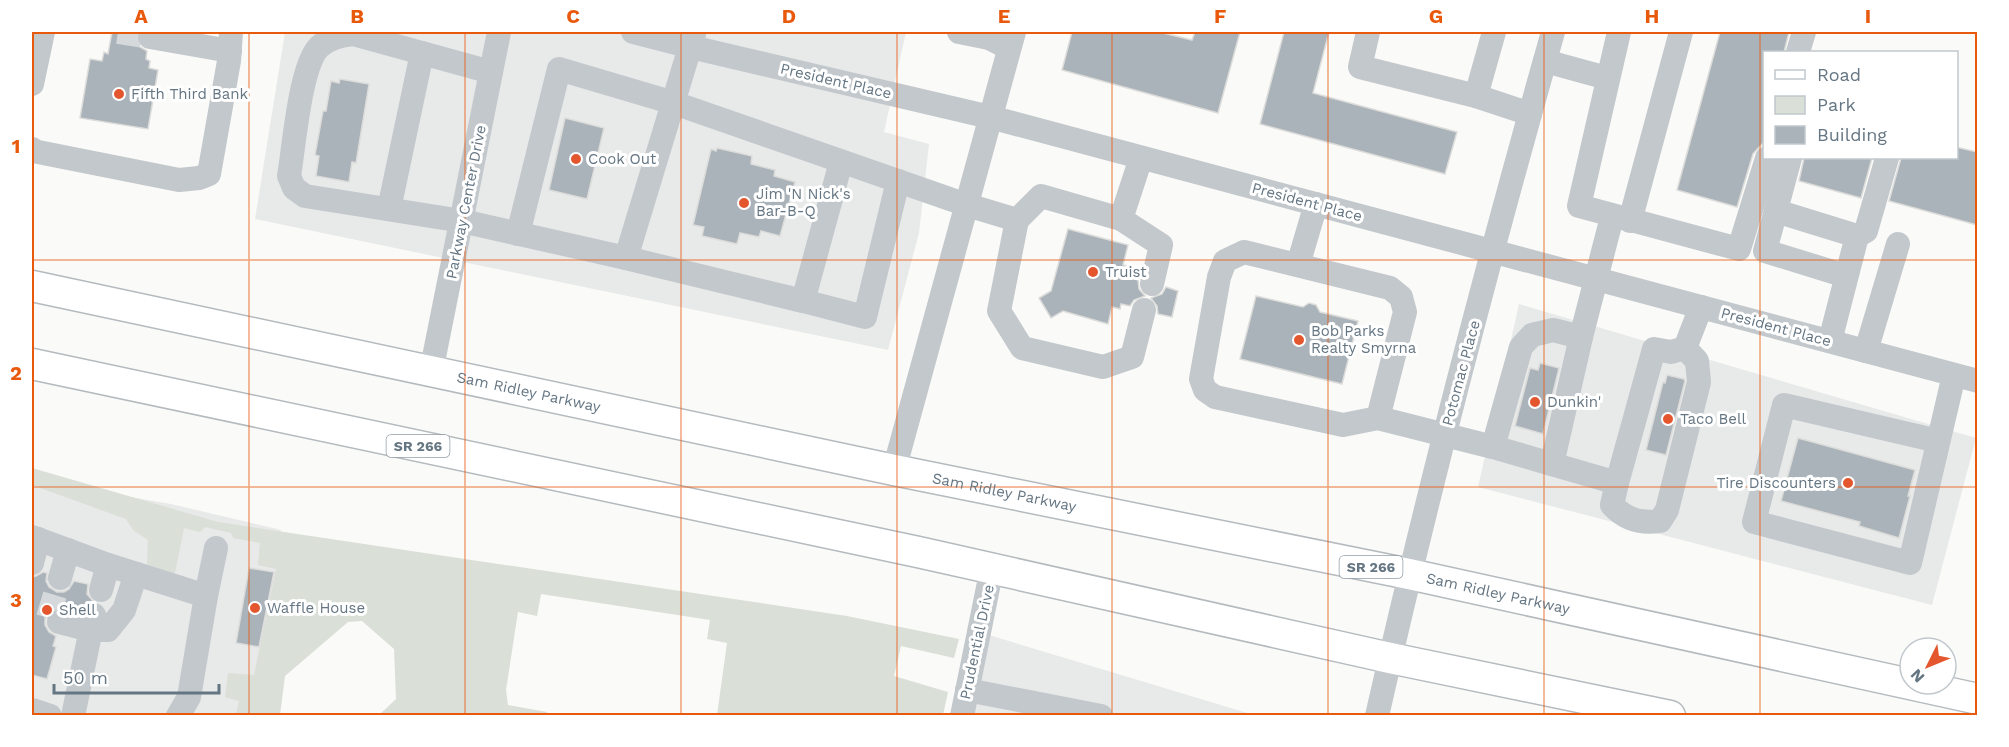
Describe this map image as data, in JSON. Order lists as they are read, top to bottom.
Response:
{
  "streets": {
    "main road": ["Sam Ridley Parkway", "SR 266"],
    "street": [
      "President Place",
      "Parkway Center Drive",
      "Potomac Place",
      "Prudential Drive"
    ]
  },
  "crossings": [
    ["President Place", "Potomac Place"],
    ["Parkway Center Drive", "Sam Ridley Parkway"],
    ["Potomac Place", "Sam Ridley Parkway"],
    ["Potomac Place", "SR 266"],
    ["SR 266", "Prudential Drive"]
  ],
  "places": [
    "Fifth Third Bank",
    "Cook Out",
    "Jim 'N Nick's Bar-B-Q",
    "Truist",
    "Bob Parks Realty Smyrna",
    "Dunkin'",
    "Taco Bell",
    "Tire Discounters",
    "Waffle House",
    "Shell"
  ],
  "legend": ["Road", "Park", "Building"],
  "scale_bar": "50 m",
  "north": "bottom left",
  "grid": {
    "columns": [
      "A",
      "B",
      "C",
      "D",
      "E",
      "F",
      "G",
      "H",
      "I"
    ],
    "rows": ["1", "2", "3"]
  }
}
